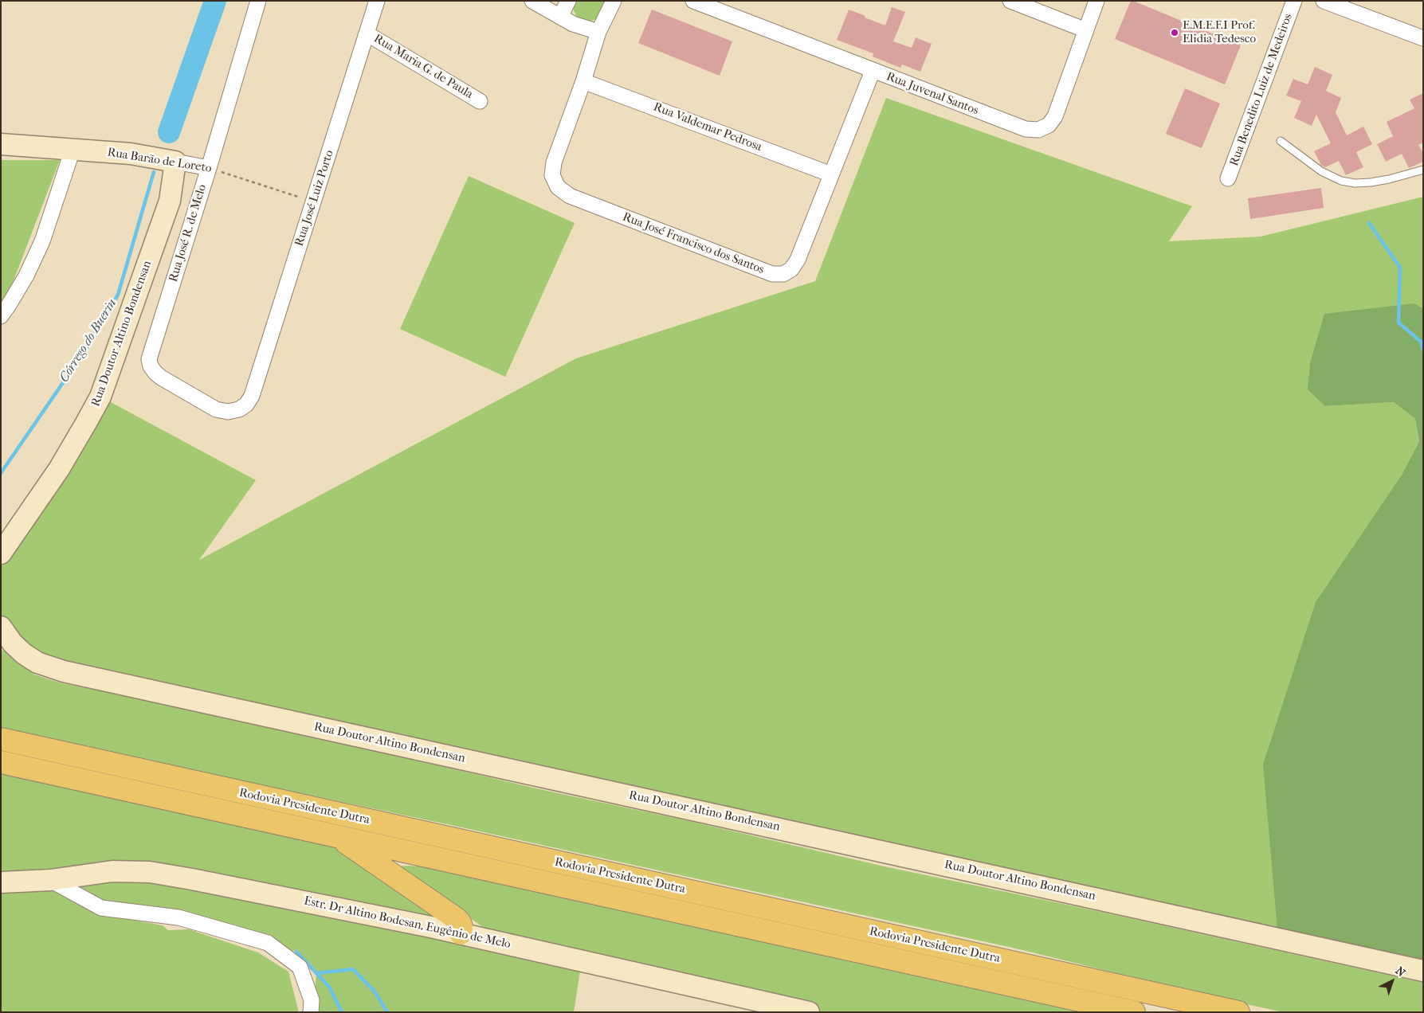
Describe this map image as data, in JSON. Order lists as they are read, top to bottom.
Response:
{
  "streets": {
    "highway": ["Rodovia Presidente Dutra"],
    "street": [
      "Rua Maria G. de Paula",
      "Rua Benedito Luiz de Medeiros",
      "Rua Juvenal Santos",
      "Rua Valdemar Pedrosa",
      "Rua Barão de Loreto",
      "Rua José Luiz Porto",
      "Rua José R. de Melo",
      "Rua José Francisco dos Santos",
      "Rua Doutor Altino Bondensan",
      "Estr. Dr Altino Bodesan, Eugênio de Melo"
    ]
  },
  "crossings": [
    ["Rua Maria G. de Paula", "Rua José Luiz Porto"],
    ["Rua Juvenal Santos", "Rua José Francisco dos Santos"],
    ["Rua Valdemar Pedrosa", "Rua José Francisco dos Santos"],
    ["Rua Barão de Loreto", "Rua José Luiz Porto"],
    ["Rua Barão de Loreto", "Rua José R. de Melo"],
    ["Rua Barão de Loreto", "Rua Doutor Altino Bondensan"],
    ["Rua José Luiz Porto", "Rua José R. de Melo"]
  ],
  "water": ["Córrego do Buerin"],
  "places": ["E.M.E.F.I Prof. Elidia Tedesco"],
  "north": "top right"
}
